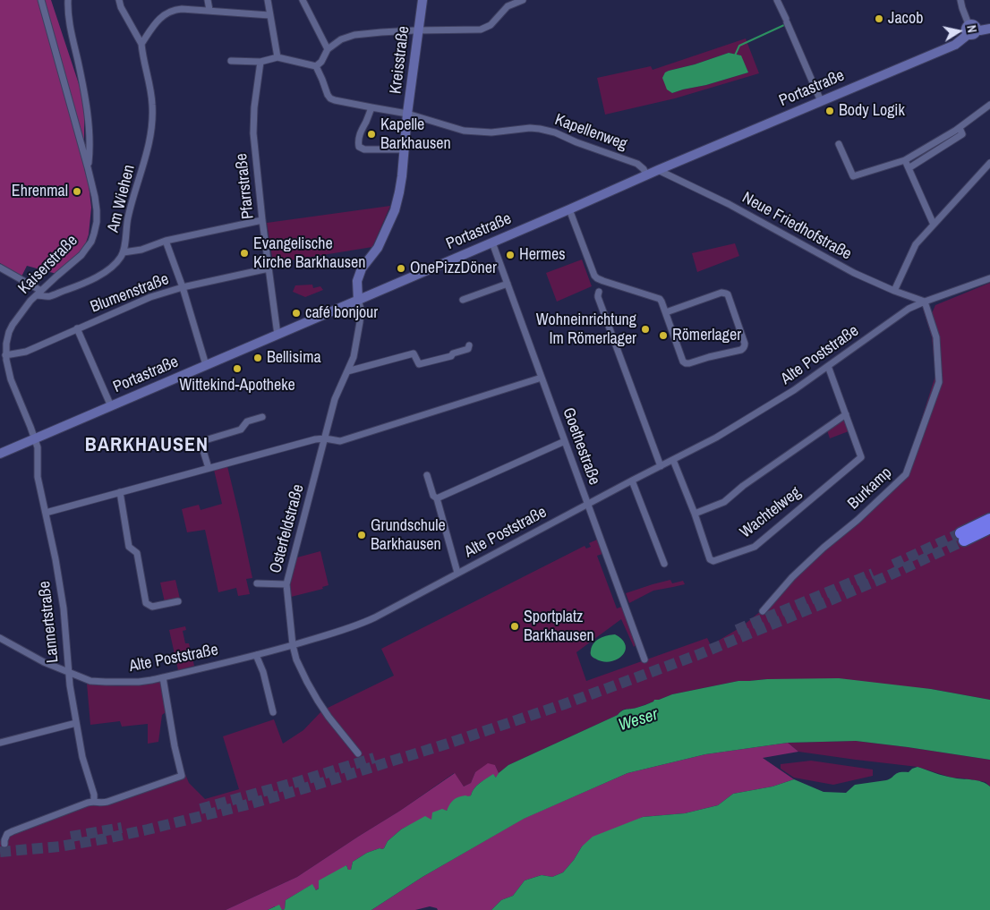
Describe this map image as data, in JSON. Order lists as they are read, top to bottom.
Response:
{
  "streets": {
    "main road": ["Kreisstraße", "Portastraße"],
    "street": [
      "Kapellenweg",
      "Pfarrstraße",
      "Am Wiehen",
      "Neue Friedhofstraße",
      "Kaiserstraße",
      "Blumenstraße",
      "Alte Poststraße",
      "Goethestraße",
      "Burkamp",
      "Wachtelweg",
      "Osterfeldstraße",
      "Lannertstraße"
    ]
  },
  "crossings": [
    ["Kreisstraße", "Portastraße"],
    ["Kreisstraße", "Kapellenweg"],
    ["Kreisstraße", "Osterfeldstraße"],
    ["Portastraße", "Kapellenweg"],
    ["Portastraße", "Pfarrstraße"],
    ["Portastraße", "Neue Friedhofstraße"],
    ["Portastraße", "Kaiserstraße"],
    ["Portastraße", "Goethestraße"],
    ["Portastraße", "Osterfeldstraße"],
    ["Portastraße", "Lannertstraße"],
    ["Pfarrstraße", "Blumenstraße"],
    ["Am Wiehen", "Kaiserstraße"],
    ["Neue Friedhofstraße", "Alte Poststraße"],
    ["Neue Friedhofstraße", "Burkamp"],
    ["Kaiserstraße", "Blumenstraße"],
    ["Kaiserstraße", "Lannertstraße"],
    ["Alte Poststraße", "Goethestraße"],
    ["Alte Poststraße", "Burkamp"],
    ["Alte Poststraße", "Wachtelweg"],
    ["Alte Poststraße", "Osterfeldstraße"],
    ["Alte Poststraße", "Lannertstraße"]
  ],
  "districts": ["BARKHAUSEN"],
  "water": ["Weser"],
  "places": [
    "Jacob",
    "Body Logik",
    "Kapelle Barkhausen",
    "Ehrenmal",
    "Evangelische Kirche Barkhausen",
    "Hermes",
    "OnePizzDöner",
    "café bonjour",
    "Wohneinrichtung Im Römerlager",
    "Römerlager",
    "Bellisima",
    "Wittekind-Apotheke",
    "Grundschule Barkhausen",
    "Sportplatz Barkhausen"
  ],
  "north": "right"
}
